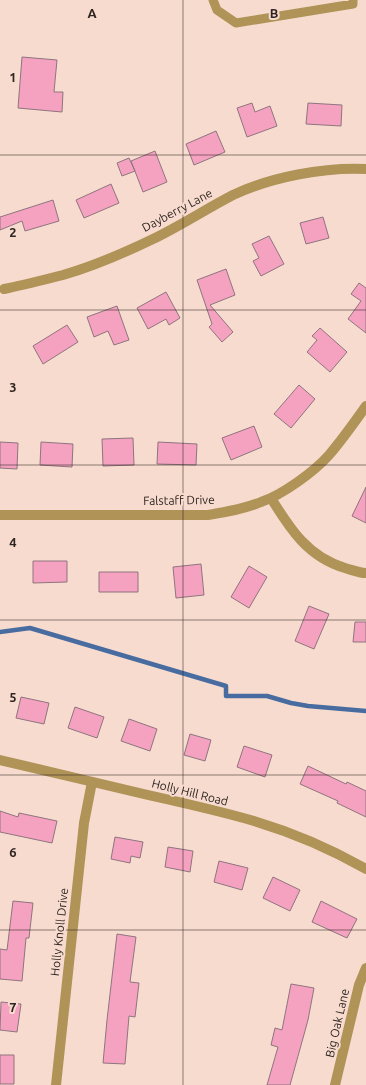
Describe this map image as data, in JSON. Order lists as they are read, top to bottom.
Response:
{
  "streets": {
    "street": [
      "Dayberry Lane",
      "Falstaff Drive",
      "Holly Hill Road",
      "Holly Knoll Drive",
      "Big Oak Lane"
    ]
  },
  "crossings": [
    ["Holly Hill Road", "Holly Knoll Drive"]
  ],
  "grid": {
    "columns": ["A", "B"],
    "rows": [
      "1",
      "2",
      "3",
      "4",
      "5",
      "6",
      "7"
    ]
  }
}
